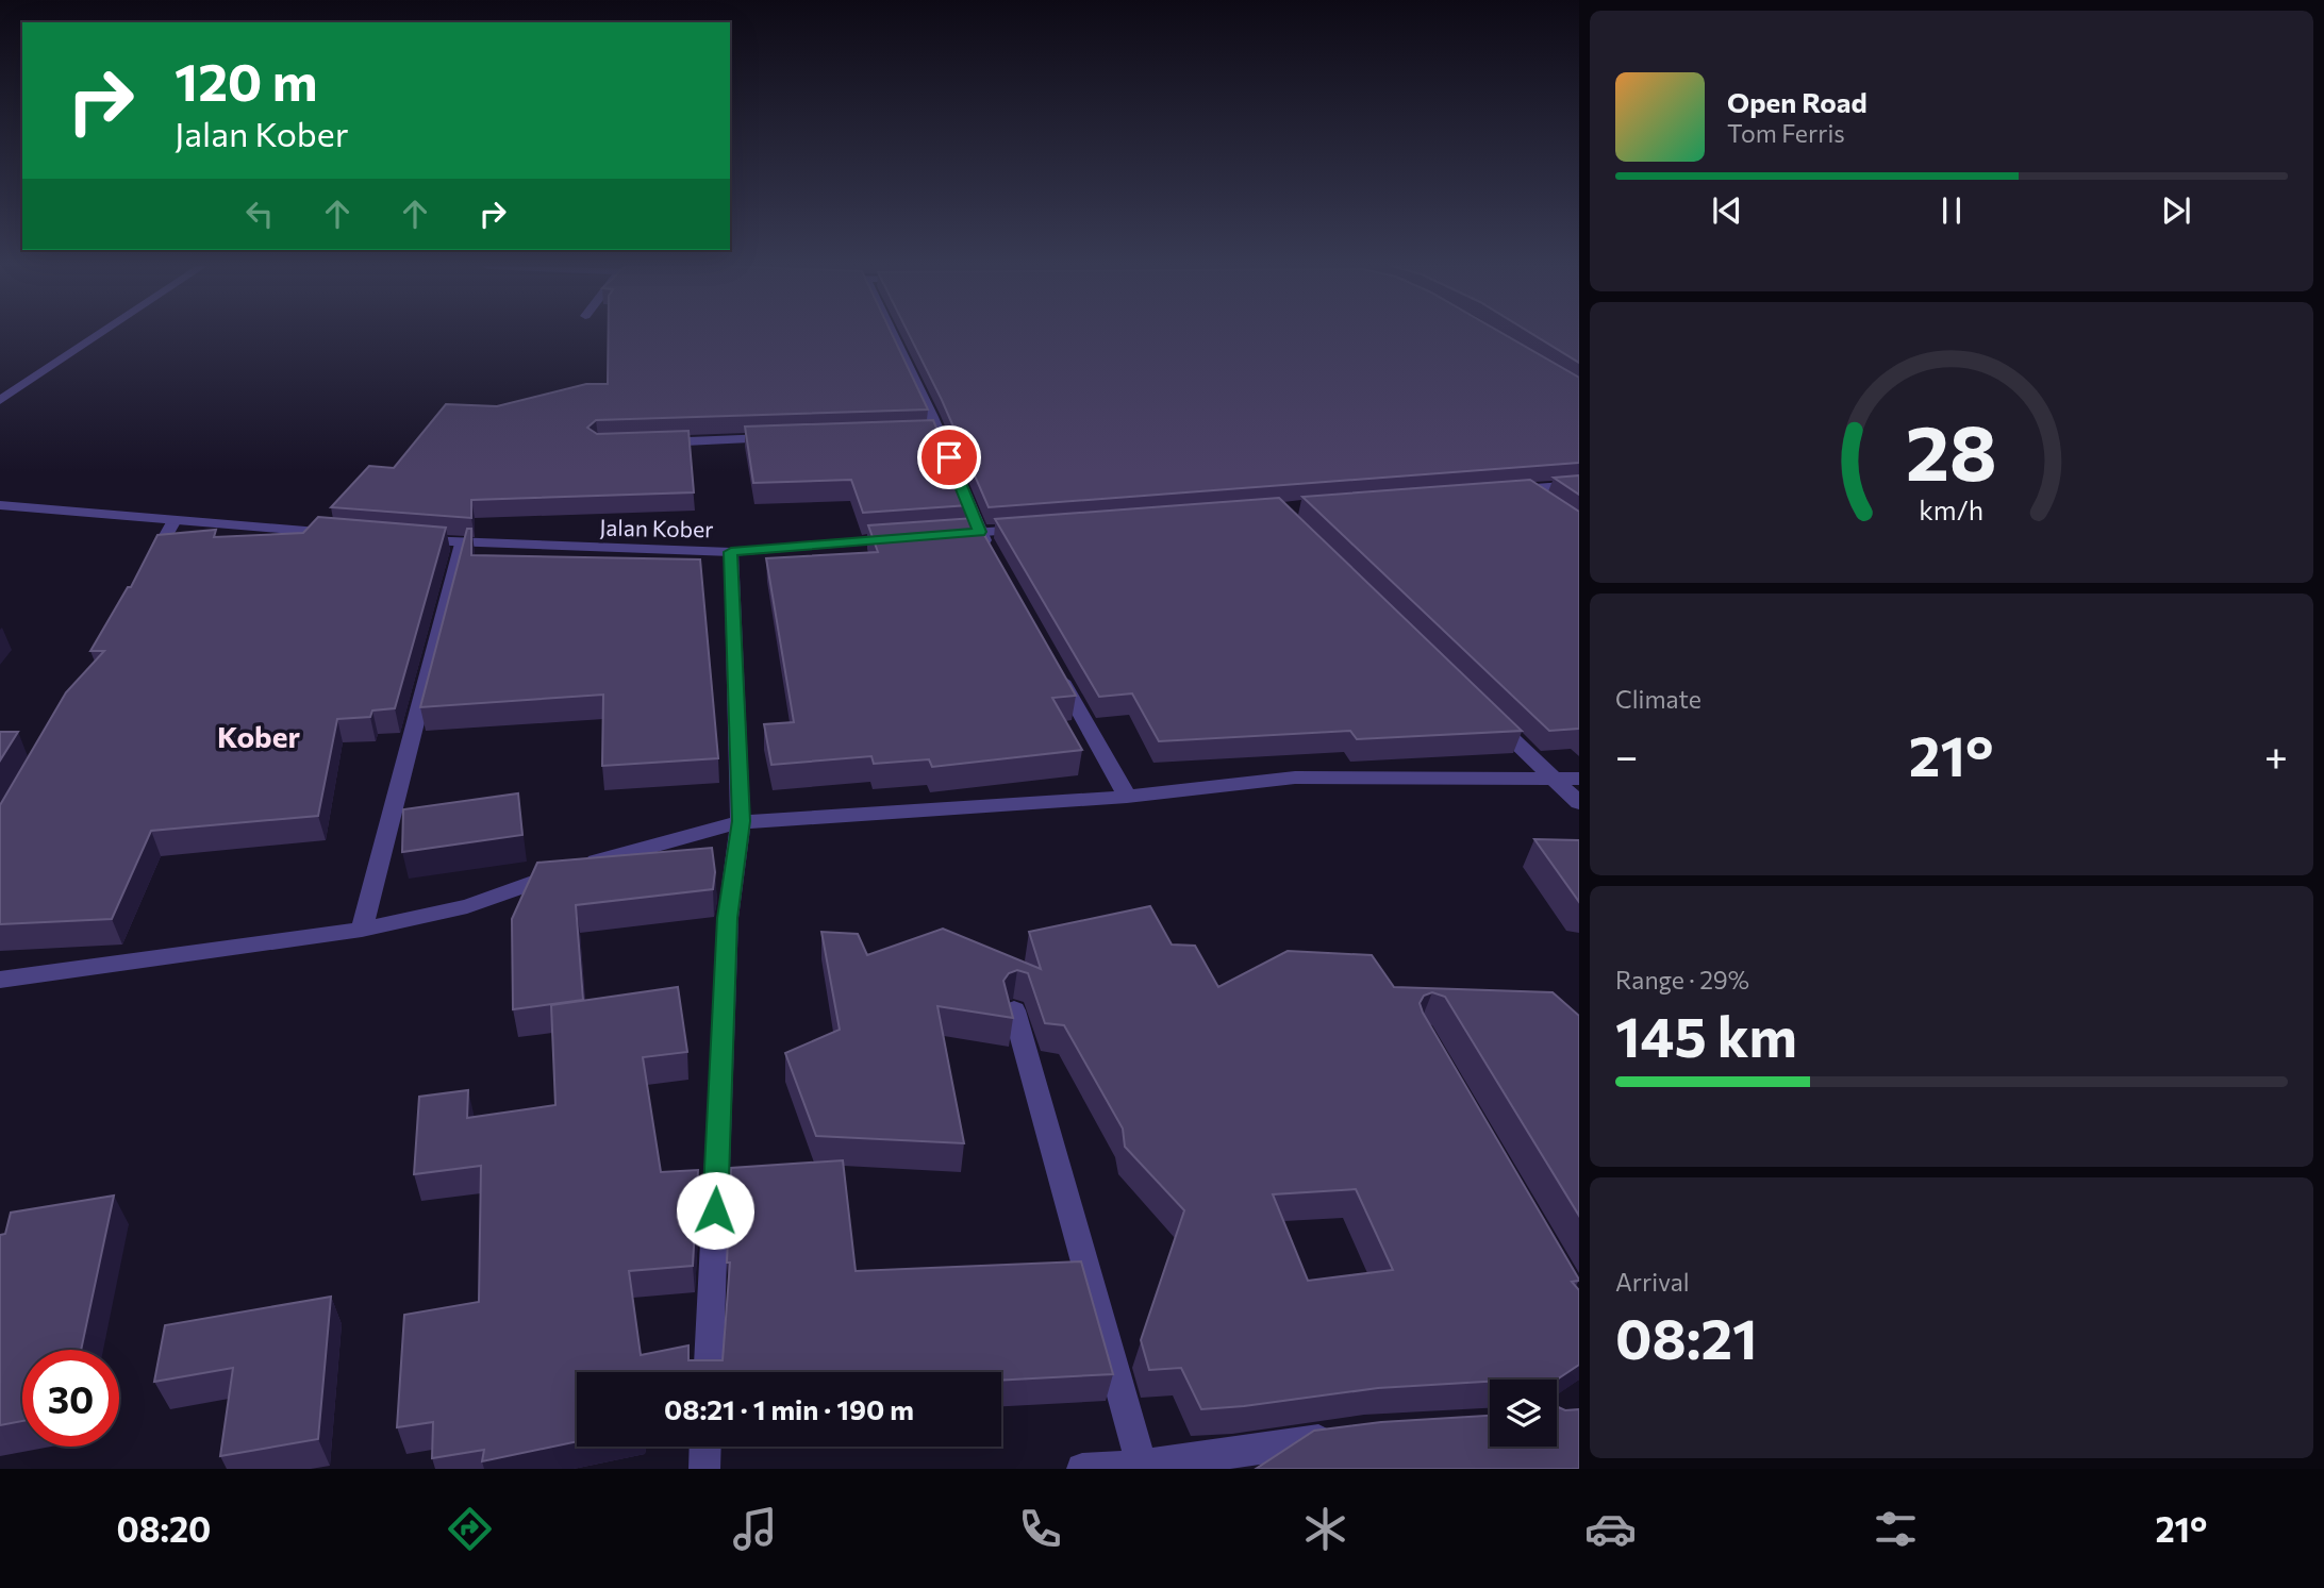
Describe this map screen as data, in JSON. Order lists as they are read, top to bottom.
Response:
{
  "streets": {
    "street": ["Jalan Kober"]
  },
  "districts": ["Kober"],
  "page": {
    "turn": ["120 m", "Jalan Kober"],
    "song": ["Open Road", "Tom Ferris"],
    "tile": [
      "Climate",
      ["Range · 29%", "145 km"],
      ["Arrival", "08:21"]
    ],
    "heat": ["−", "21°", "+"],
    "limit": "30",
    "trip": "08:21 · 1 min · 190 m",
    "tabs": ["08:20", "21°"],
    "gauge": ["28", "km/h"]
  }
}
